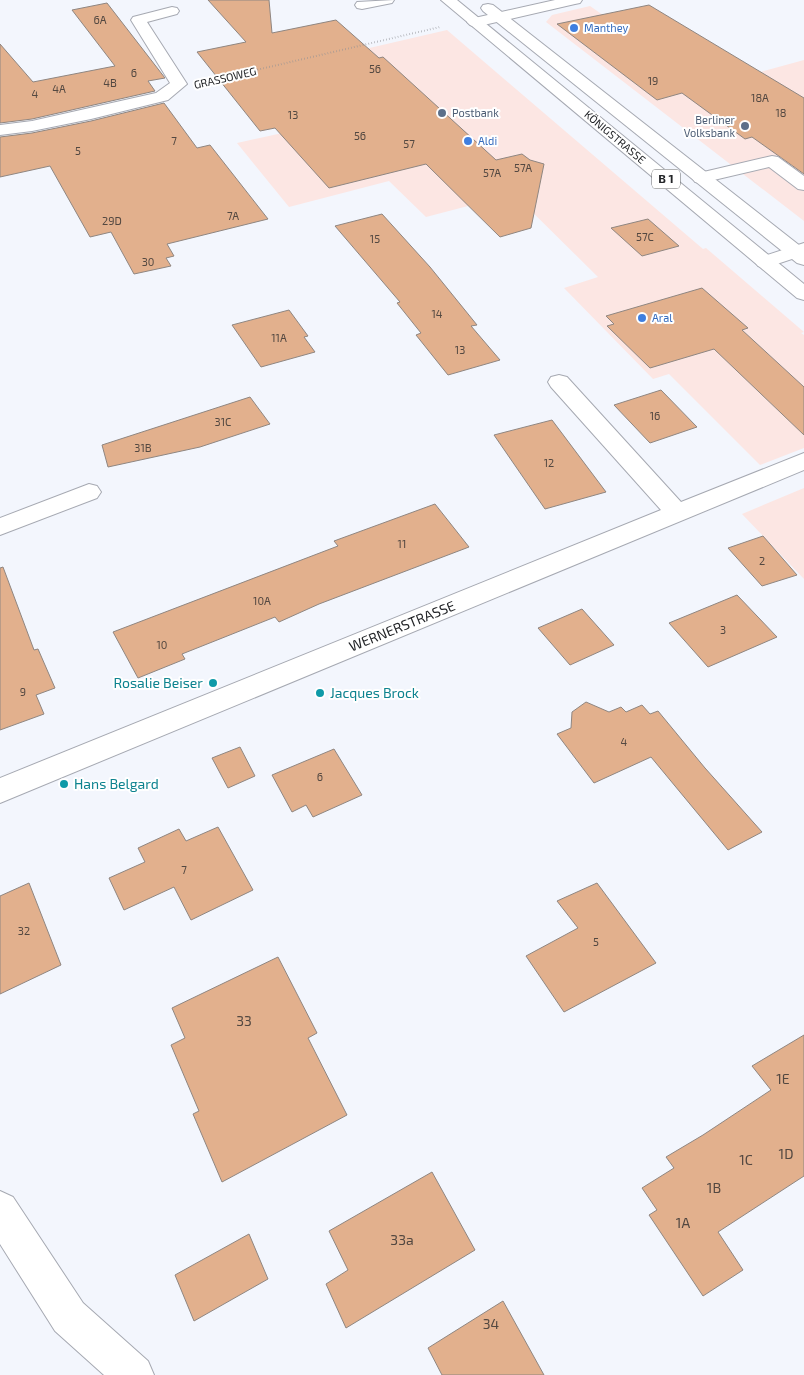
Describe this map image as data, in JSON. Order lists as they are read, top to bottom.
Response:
{
  "streets": {
    "main road": ["KÖNIGSTRASSE", "B 1", "WERNERSTRASSE"],
    "path": ["GRASSOWEG"]
  },
  "places": [
    "Manthey",
    "Postbank",
    "Berliner Volksbank",
    "Aldi",
    "Aral",
    "Rosalie Beiser",
    "Jacques Brock",
    "Hans Belgard"
  ],
  "house_numbers": [
    "6A",
    "56",
    "6",
    "19",
    "4B",
    "4A",
    "4",
    "18A",
    "18",
    "13",
    "56",
    "7",
    "57",
    "5",
    "57A",
    "57A",
    "7A",
    "29D",
    "57C",
    "15",
    "30",
    "14",
    "11A",
    "13",
    "16",
    "31C",
    "31B",
    "12",
    "11",
    "2",
    "10A",
    "3",
    "10",
    "9",
    "4",
    "6",
    "7",
    "32",
    "5",
    "33",
    "1E",
    "1D",
    "1C",
    "1B",
    "1A",
    "33a",
    "34"
  ]
}
